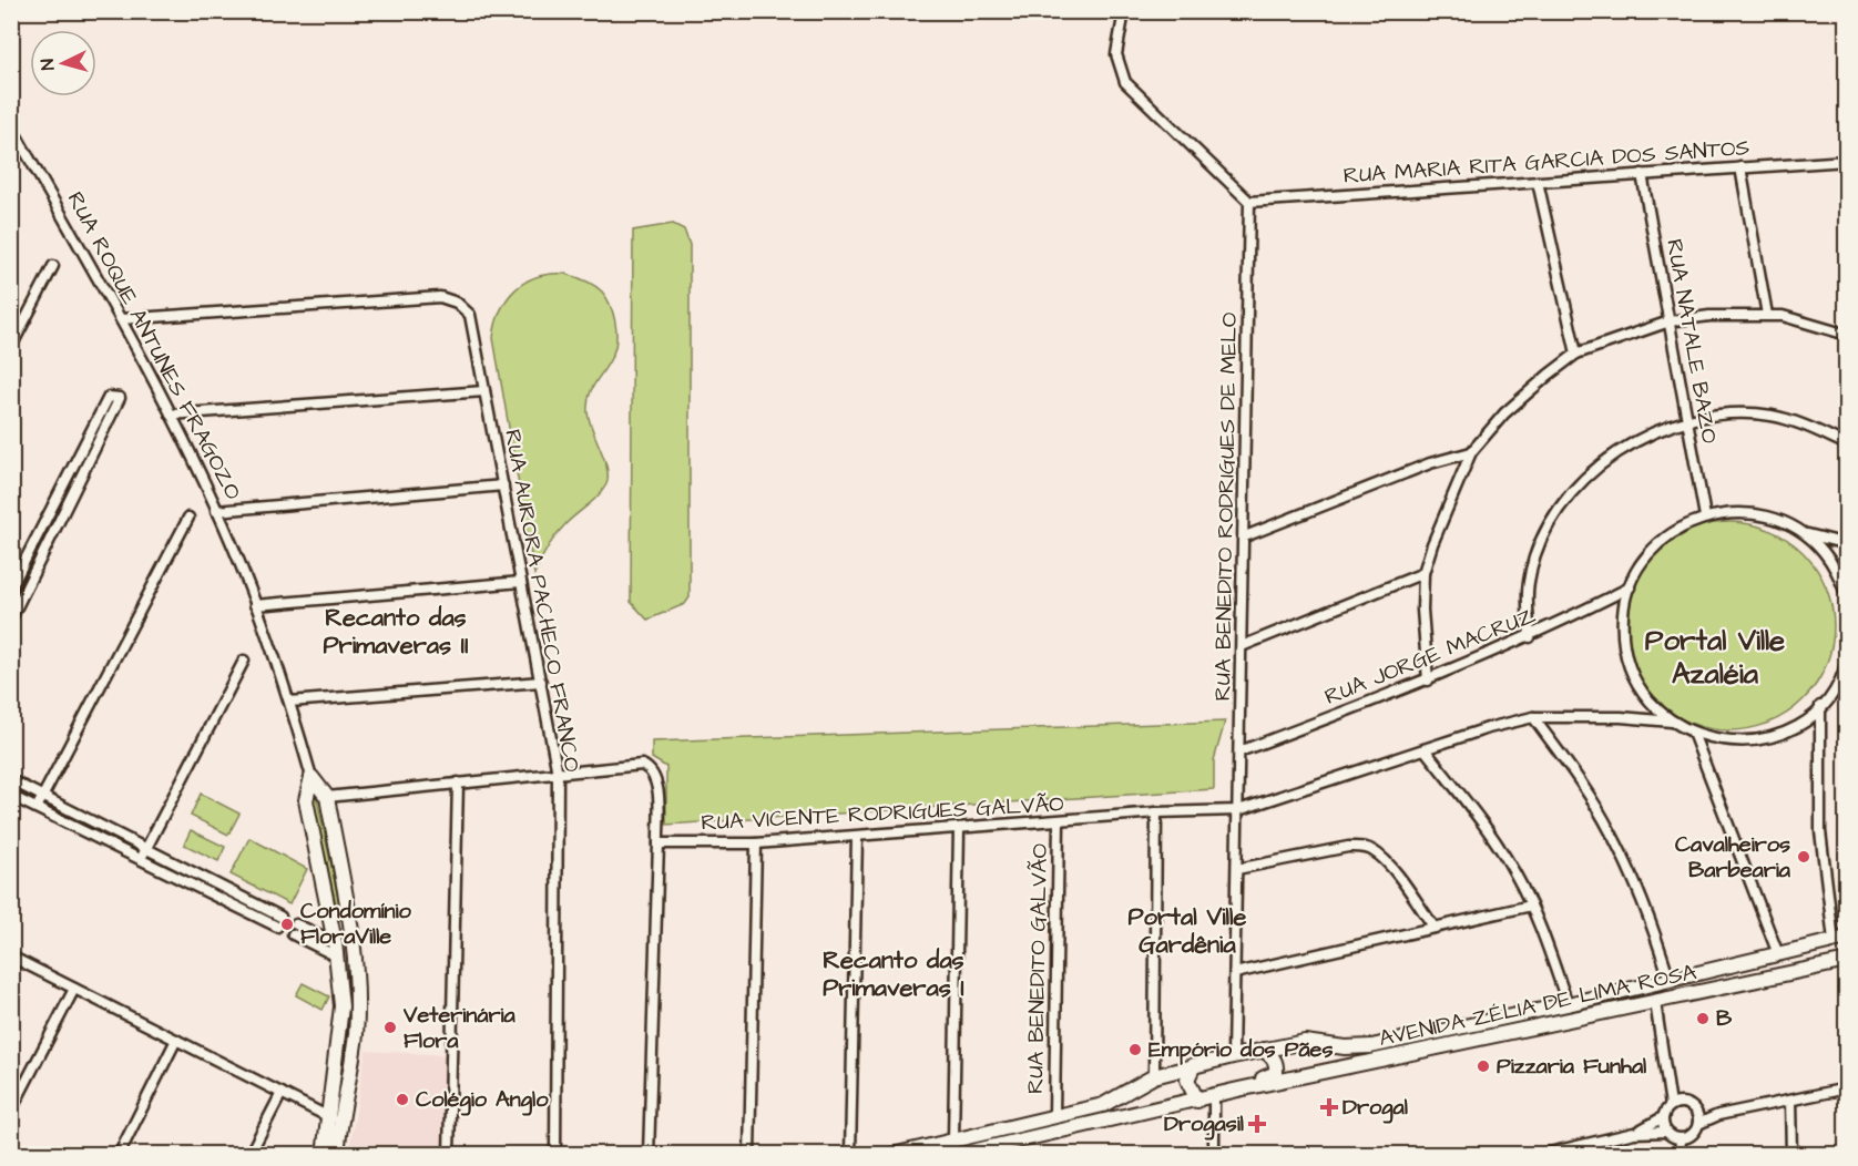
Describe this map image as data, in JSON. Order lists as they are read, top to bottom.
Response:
{
  "streets": {
    "main road": ["RUA ROQUE ANTUNES FRAGOZO", "AVENIDA ZÉLIA DE LIMA ROSA"],
    "street": [
      "RUA MARIA RITA GARCIA DOS SANTOS",
      "RUA NATALE BAZO",
      "RUA BENEDITO RODRIGUES DE MELO",
      "RUA AURORA PACHECO FRANCO",
      "RUA JORGE MACRUZ",
      "RUA VICENTE RODRIGUES GALVÃO",
      "RUA BENEDITO GALVÃO"
    ]
  },
  "crossings": [
    ["RUA MARIA RITA GARCIA DOS SANTOS", "RUA NATALE BAZO"],
    ["RUA MARIA RITA GARCIA DOS SANTOS", "RUA BENEDITO RODRIGUES DE MELO"],
    ["RUA ROQUE ANTUNES FRAGOZO", "RUA AURORA PACHECO FRANCO"],
    ["RUA BENEDITO RODRIGUES DE MELO", "RUA JORGE MACRUZ"],
    ["RUA BENEDITO RODRIGUES DE MELO", "RUA VICENTE RODRIGUES GALVÃO"],
    ["RUA BENEDITO RODRIGUES DE MELO", "AVENIDA ZÉLIA DE LIMA ROSA"],
    ["RUA VICENTE RODRIGUES GALVÃO", "RUA BENEDITO GALVÃO"],
    ["RUA BENEDITO GALVÃO", "AVENIDA ZÉLIA DE LIMA ROSA"]
  ],
  "districts": [
    "Recanto das Primaveras II",
    "Portal Ville Azaléia",
    "Portal Ville Gardênia",
    "Recanto das Primaveras I"
  ],
  "places": {
    "other": [
      "Cavalheiros Barbearia",
      "Condomínio FloraVille",
      "B",
      "Veterinária Flora",
      "Empório dos Pães",
      "Pizzaria Funhal",
      "Colégio Anglo"
    ],
    "health": ["Drogal", "Drogasil"]
  },
  "north": "left"
}
